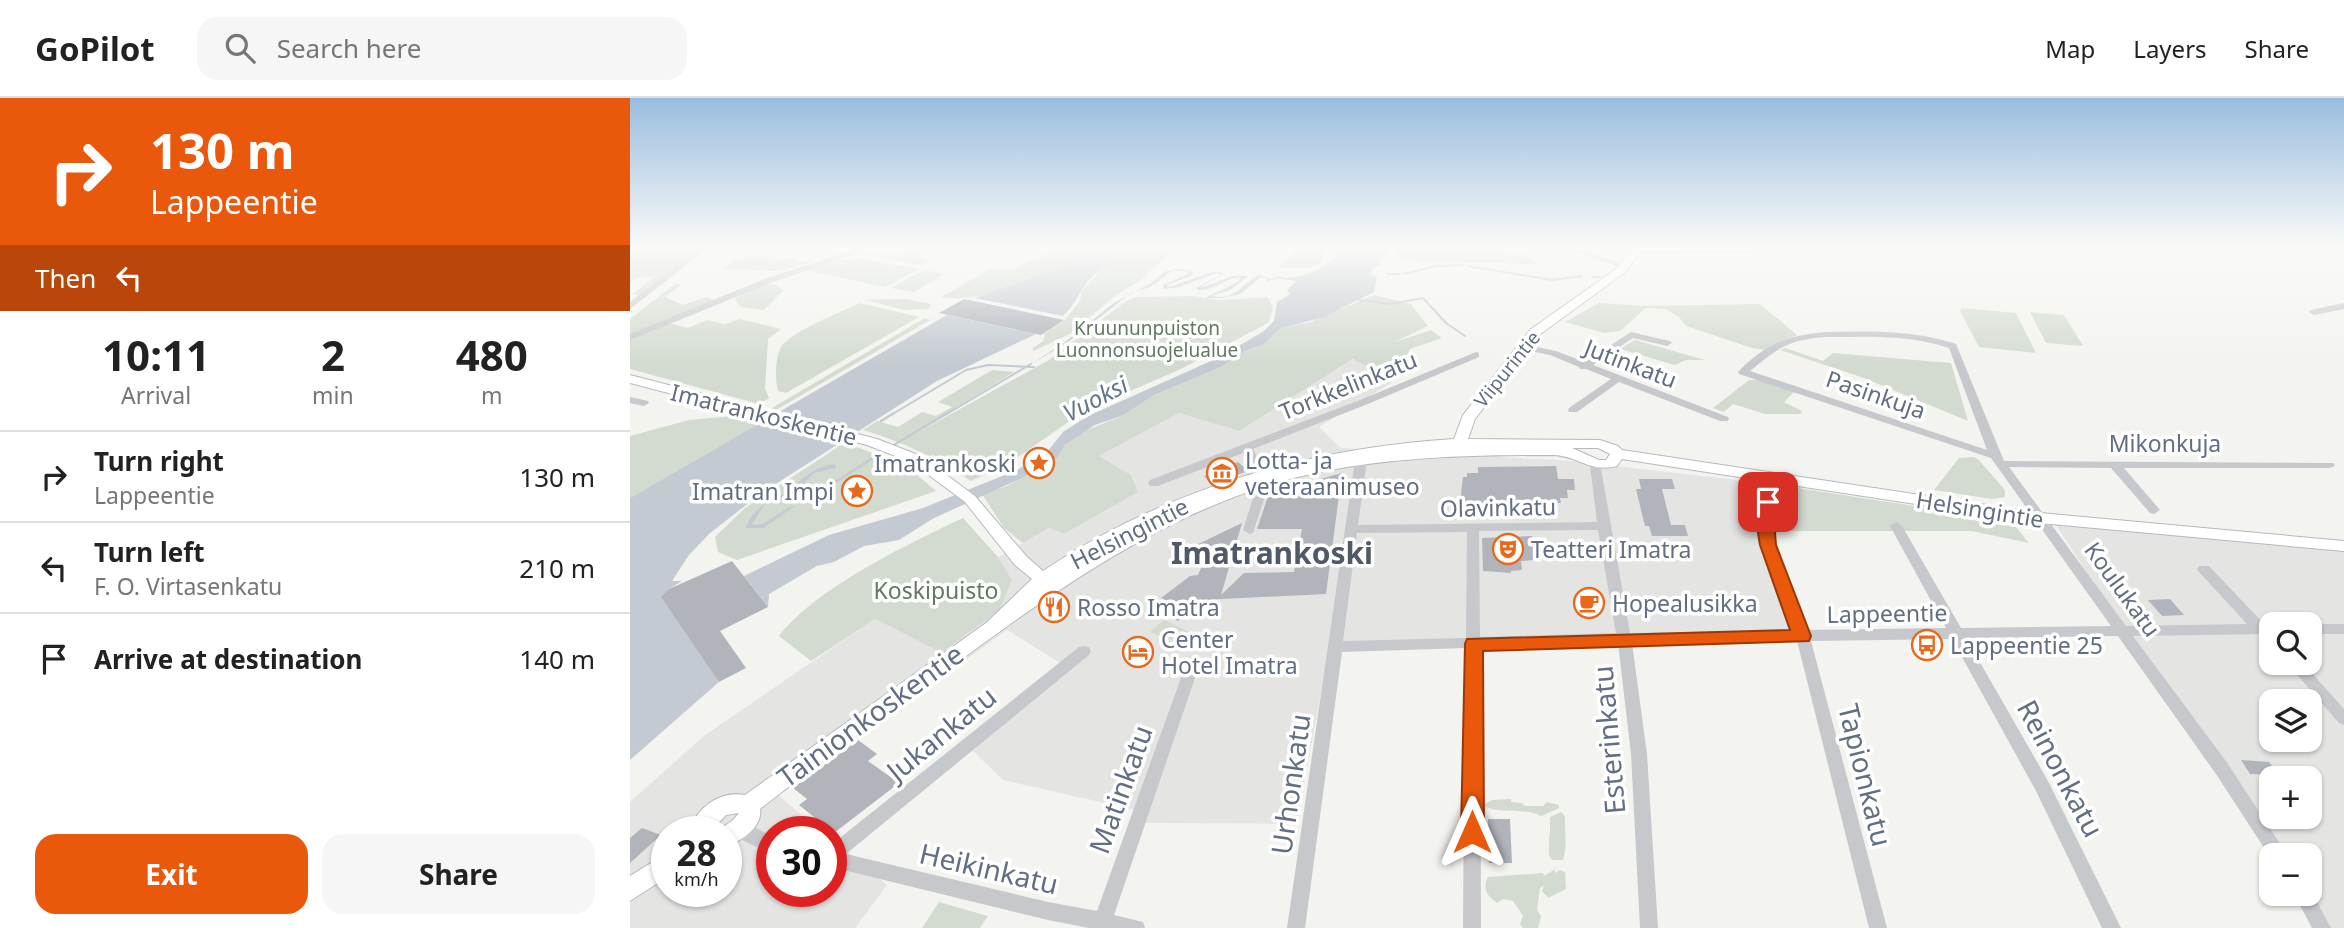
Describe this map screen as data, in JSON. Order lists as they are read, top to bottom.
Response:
{
  "streets": {
    "main road": [
      "Viipurintie",
      "Imatrankoskentie",
      "Helsingintie",
      "Tainionkoskentie"
    ],
    "street": [
      "Jutinkatu",
      "Torkkelinkatu",
      "Pasinkuja",
      "Mikonkuja",
      "Olavinkatu",
      "Koulukatu",
      "Lappeentie",
      "Jukankatu",
      "Esterinkatu",
      "Reinonkatu",
      "Tapionkatu",
      "Urhonkatu",
      "Matinkatu",
      "Heikinkatu"
    ]
  },
  "crossings": [
    ["Jutinkatu", "Viipurintie"],
    ["Viipurintie", "Helsingintie"],
    ["Pasinkuja", "Mikonkuja"],
    ["Pasinkuja", "Koulukatu"],
    ["Imatrankoskentie", "Helsingintie"],
    ["Imatrankoskentie", "Tainionkoskentie"],
    ["Mikonkuja", "Koulukatu"],
    ["Olavinkatu", "Esterinkatu"],
    ["Olavinkatu", "Urhonkatu"],
    ["Helsingintie", "Koulukatu"],
    ["Helsingintie", "Tainionkoskentie"],
    ["Helsingintie", "Esterinkatu"],
    ["Helsingintie", "Tapionkatu"],
    ["Helsingintie", "Urhonkatu"],
    ["Koulukatu", "Lappeentie"],
    ["Lappeentie", "Esterinkatu"],
    ["Lappeentie", "Reinonkatu"],
    ["Lappeentie", "Tapionkatu"],
    ["Lappeentie", "Urhonkatu"],
    ["Matinkatu", "Heikinkatu"]
  ],
  "districts": ["Imatrankoski"],
  "water": ["Vuoksi"],
  "parks": ["Kruununpuiston Luonnonsuojelualue", "Koskipuisto"],
  "places": {
    "place": ["Imatrankoski", "Imatran Impi"],
    "museum": ["Lotta- ja veteraanimuseo"],
    "theatre": ["Teatteri Imatra"],
    "cafe": ["Hopealusikka"],
    "restaurant": ["Rosso Imatra"],
    "bus stop": ["Lappeentie 25"],
    "hotel": ["Center Hotel Imatra"]
  },
  "page": {
    "header": "GoPilot",
    "search": "Search here",
    "nav": ["Map", "Layers", "Share"],
    "turn": ["130 m", "Lappeentie"],
    "then": "Then",
    "eta": [
      "10:11",
      "Arrival",
      "2",
      "min",
      "480",
      "m"
    ],
    "list": [
      {
        "name": "Turn right",
        "note": "Lappeentie",
        "value": "130 m"
      },
      {
        "name": "Turn left",
        "note": "F. O. Virtasenkatu",
        "value": "210 m"
      },
      {
        "name": "Arrive at destination",
        "value": "140 m"
      }
    ],
    "map_buttons": ["+", "−"],
    "speed": "28 km/h",
    "limit": "30",
    "buttons": ["Exit", "Share"]
  }
}
